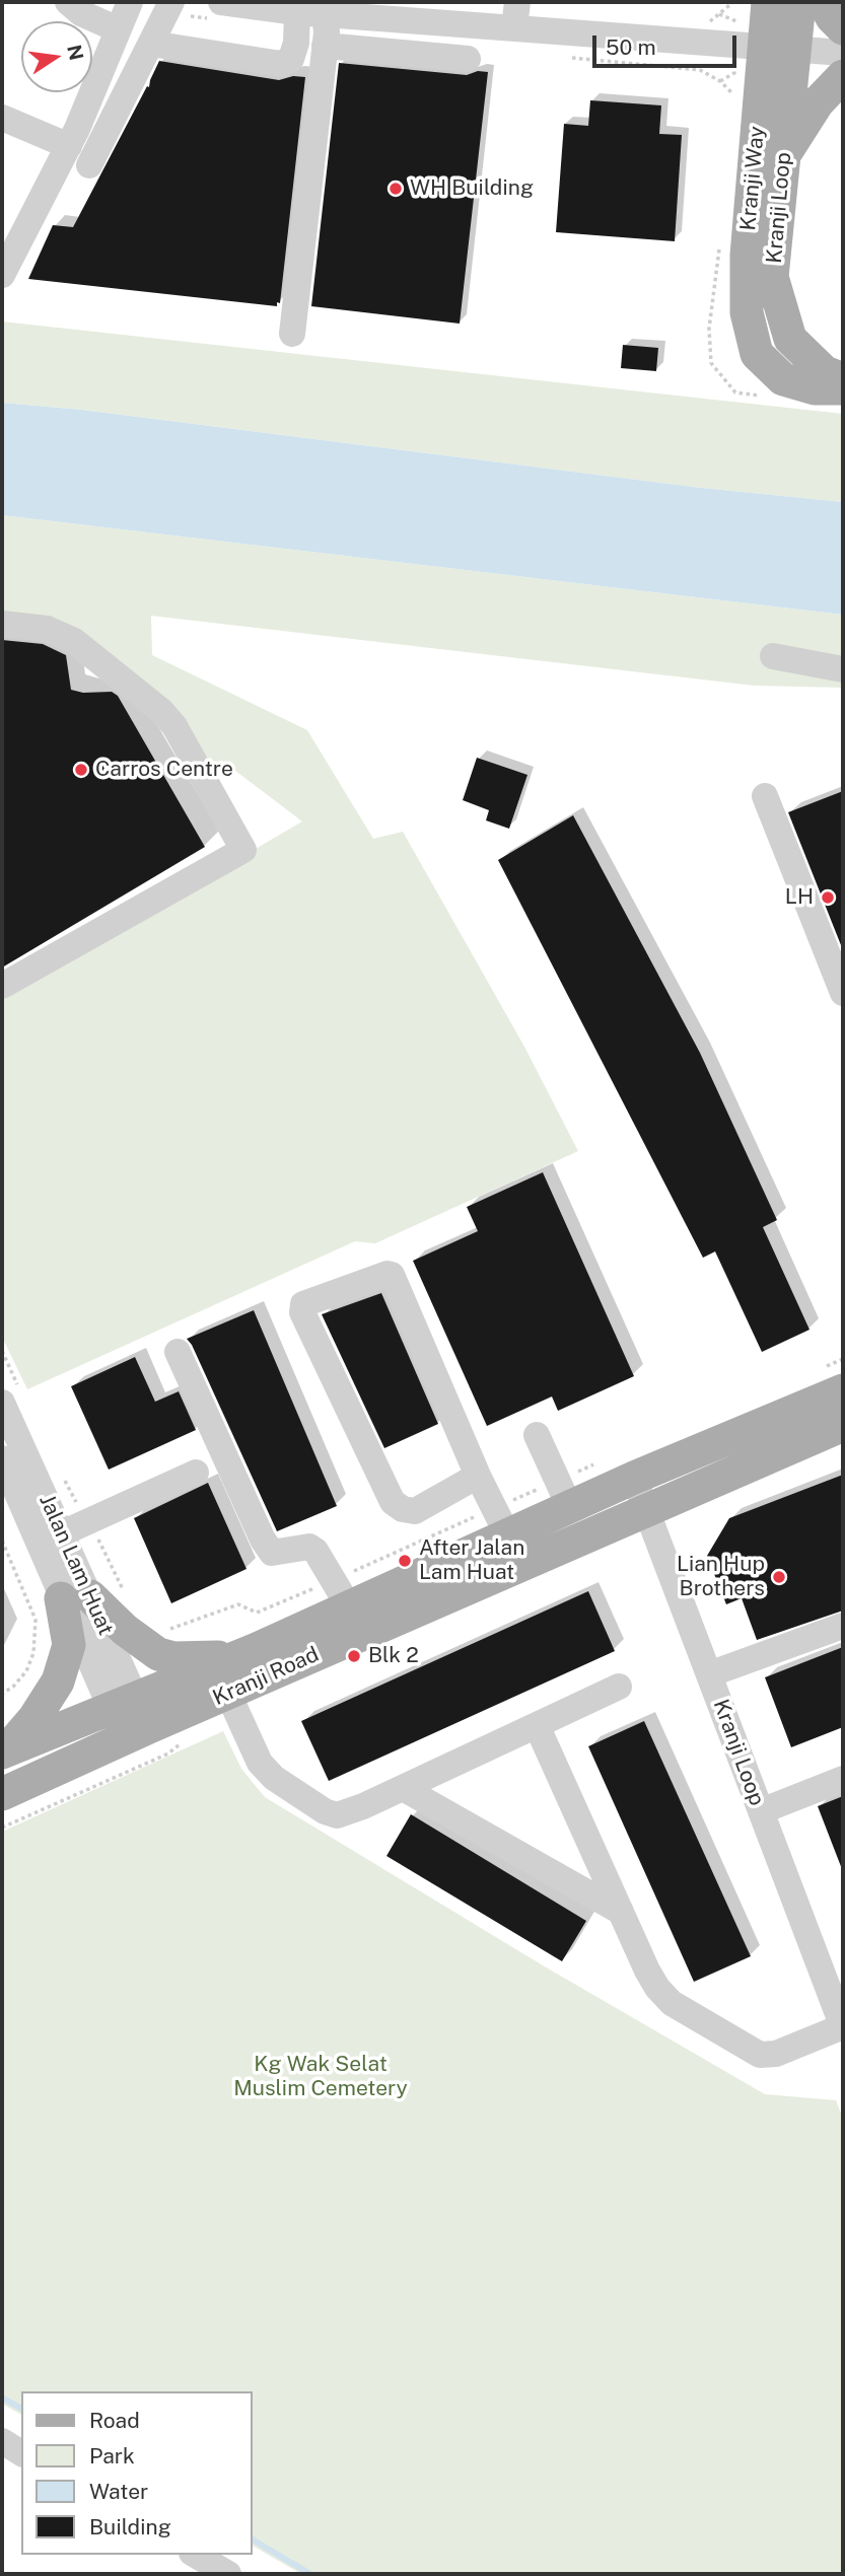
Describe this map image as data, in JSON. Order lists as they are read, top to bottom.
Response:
{
  "streets": {
    "main road": ["Kranji Way", "Kranji Loop", "Kranji Road"],
    "street": ["Jalan Lam Huat"]
  },
  "crossings": [
    ["Kranji Way", "Kranji Loop"],
    ["Kranji Loop", "Kranji Road"],
    ["Jalan Lam Huat", "Kranji Road"]
  ],
  "parks": ["Kg Wak Selat Muslim Cemetery"],
  "places": [
    "WH Building",
    "Carros Centre",
    "LH",
    "After Jalan Lam Huat",
    "Lian Hup Brothers",
    "Blk 2"
  ],
  "legend": [
    "Road",
    "Park",
    "Water",
    "Building"
  ],
  "scale_bar": "50 m",
  "north": "right"
}
